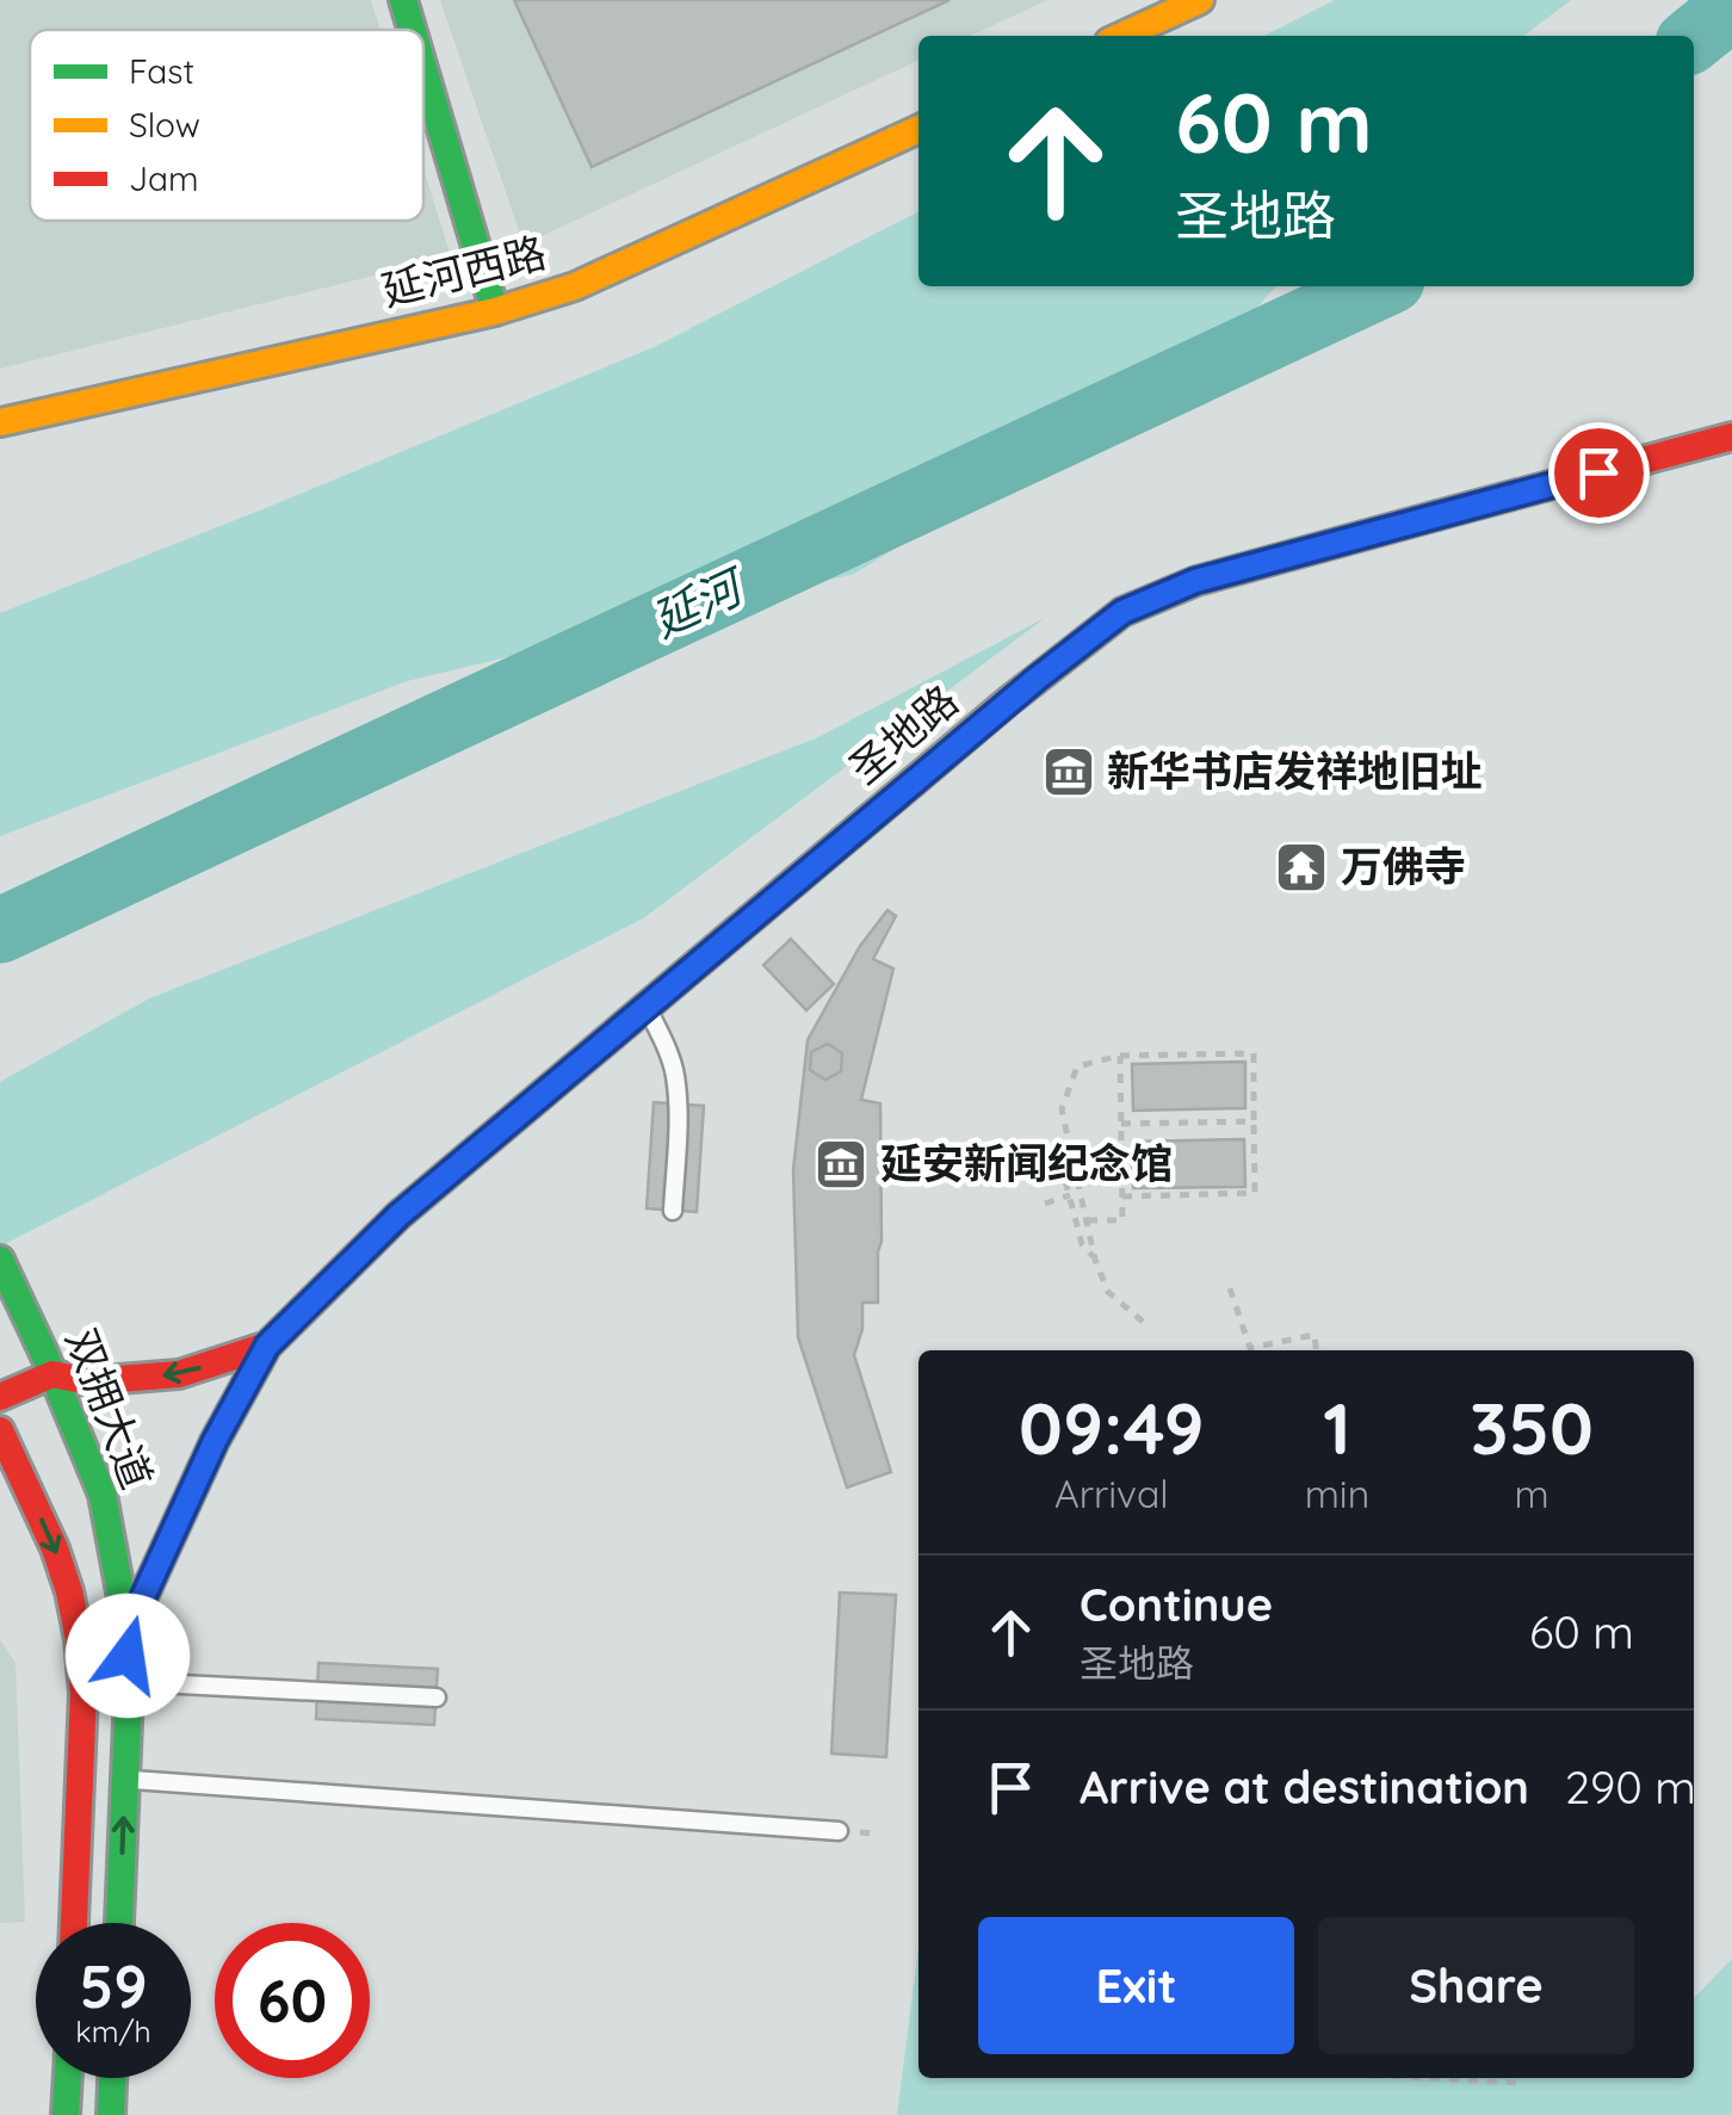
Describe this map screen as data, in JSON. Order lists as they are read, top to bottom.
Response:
{
  "streets": {
    "main road": ["延河西路", "圣地路", "双拥大道"]
  },
  "water": ["延河"],
  "places": {
    "museum": ["新华书店发祥地旧址", "延安新闻纪念馆"],
    "temple": ["万佛寺"]
  },
  "legend": ["Fast", "Slow", "Jam"],
  "page": {
    "turn": ["60 m", "圣地路"],
    "eta": [
      "09:49",
      "Arrival",
      "1",
      "min",
      "350",
      "m"
    ],
    "list": [
      {
        "name": "Continue",
        "note": "圣地路",
        "value": "60 m"
      },
      {
        "name": "Arrive at destination",
        "value": "290 m"
      }
    ],
    "buttons": ["Exit", "Share"],
    "speed": "59 km/h",
    "limit": "60"
  }
}
